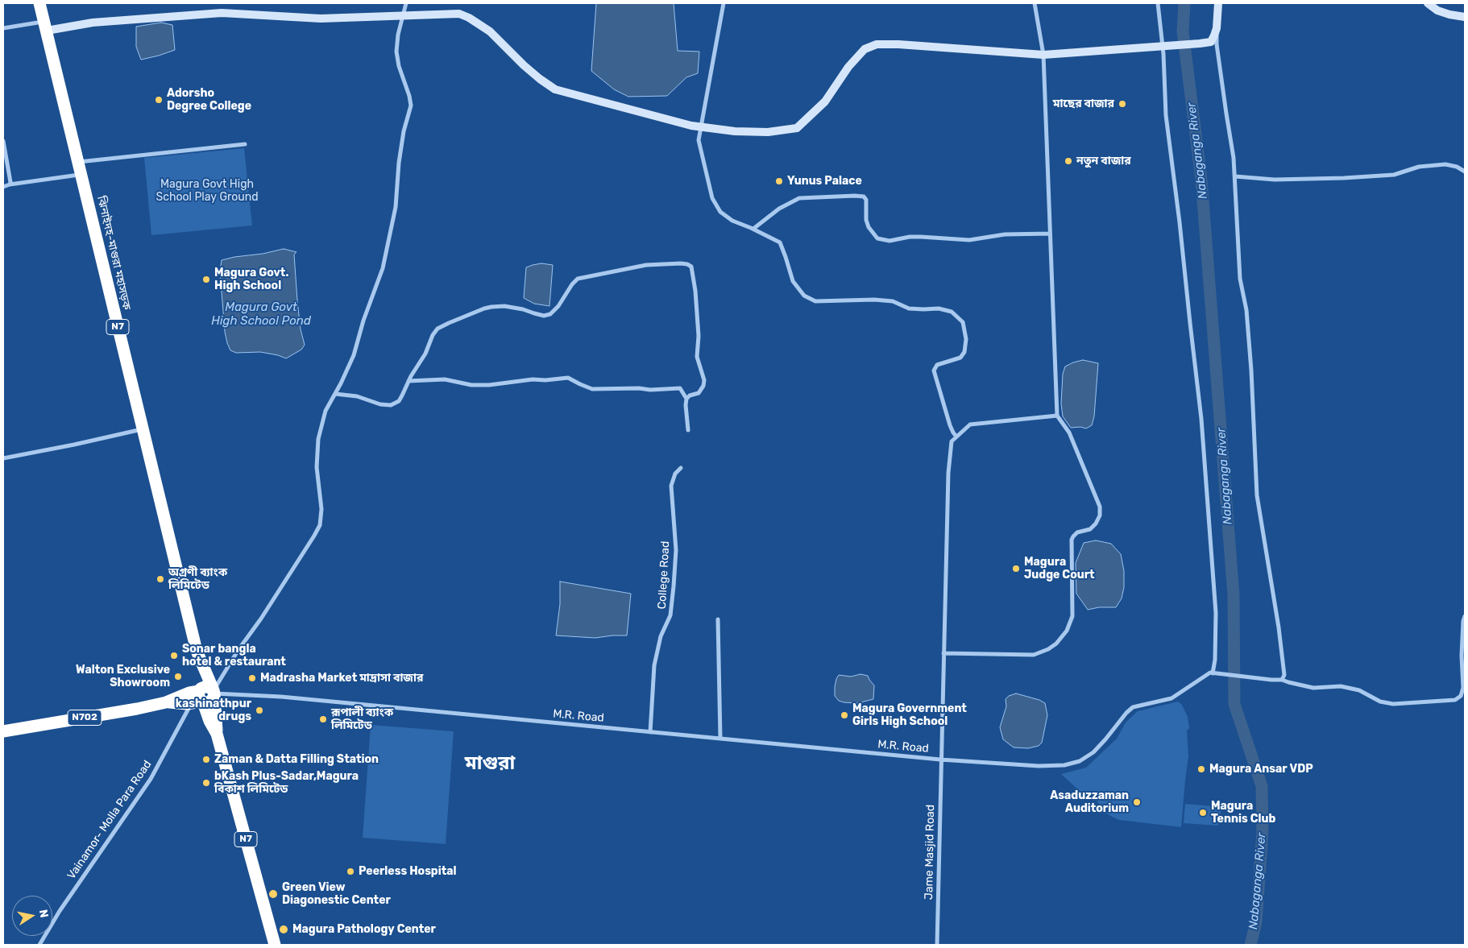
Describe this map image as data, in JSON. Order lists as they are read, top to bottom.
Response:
{
  "streets": {
    "highway": ["ঝিনাইদহ-মাগুরা মহাসড়ক", "N7", "N702"],
    "street": [
      "College Road",
      "M.R. Road",
      "Vainamor- Molla Para Road",
      "Jame Masjid Road"
    ]
  },
  "crossings": [
    ["ঝিনাইদহ-মাগুরা মহাসড়ক", "N7"],
    ["N7", "M.R. Road"],
    ["N7", "N702"],
    ["N7", "Vainamor- Molla Para Road"],
    ["College Road", "M.R. Road"],
    ["M.R. Road", "Jame Masjid Road"],
    ["N702", "Vainamor- Molla Para Road"]
  ],
  "districts": ["মাগুরা"],
  "water": ["Nabaganga River", "Magura Govt High School Pond"],
  "parks": ["Magura Govt High School Play Ground"],
  "places": [
    "Adorsho Degree College",
    "মাছের বাজার",
    "নতুন বাজার",
    "Yunus Palace",
    "Magura Govt. High School",
    "Magura Judge Court",
    "অগ্রণী ব্যাংক লিমিটেড",
    "Sonar bangla hotel & restaurant",
    "Walton Exclusive Showroom",
    "Madrasha Market মাদ্রাসা বাজার",
    "kashinathpur drugs",
    "Magura Government Girls High School",
    "রূপালী ব্যাংক লিমিটেড",
    "Zaman & Datta Filling Station",
    "Magura Ansar VDP",
    "bKash Plus-Sadar,Magura বিকাশ লিমিটেড",
    "Asaduzzaman Auditorium",
    "Magura Tennis Club",
    "Peerless Hospital",
    "Green View Diagonestic Center",
    "Magura Pathology Center"
  ],
  "north": "right"
}
